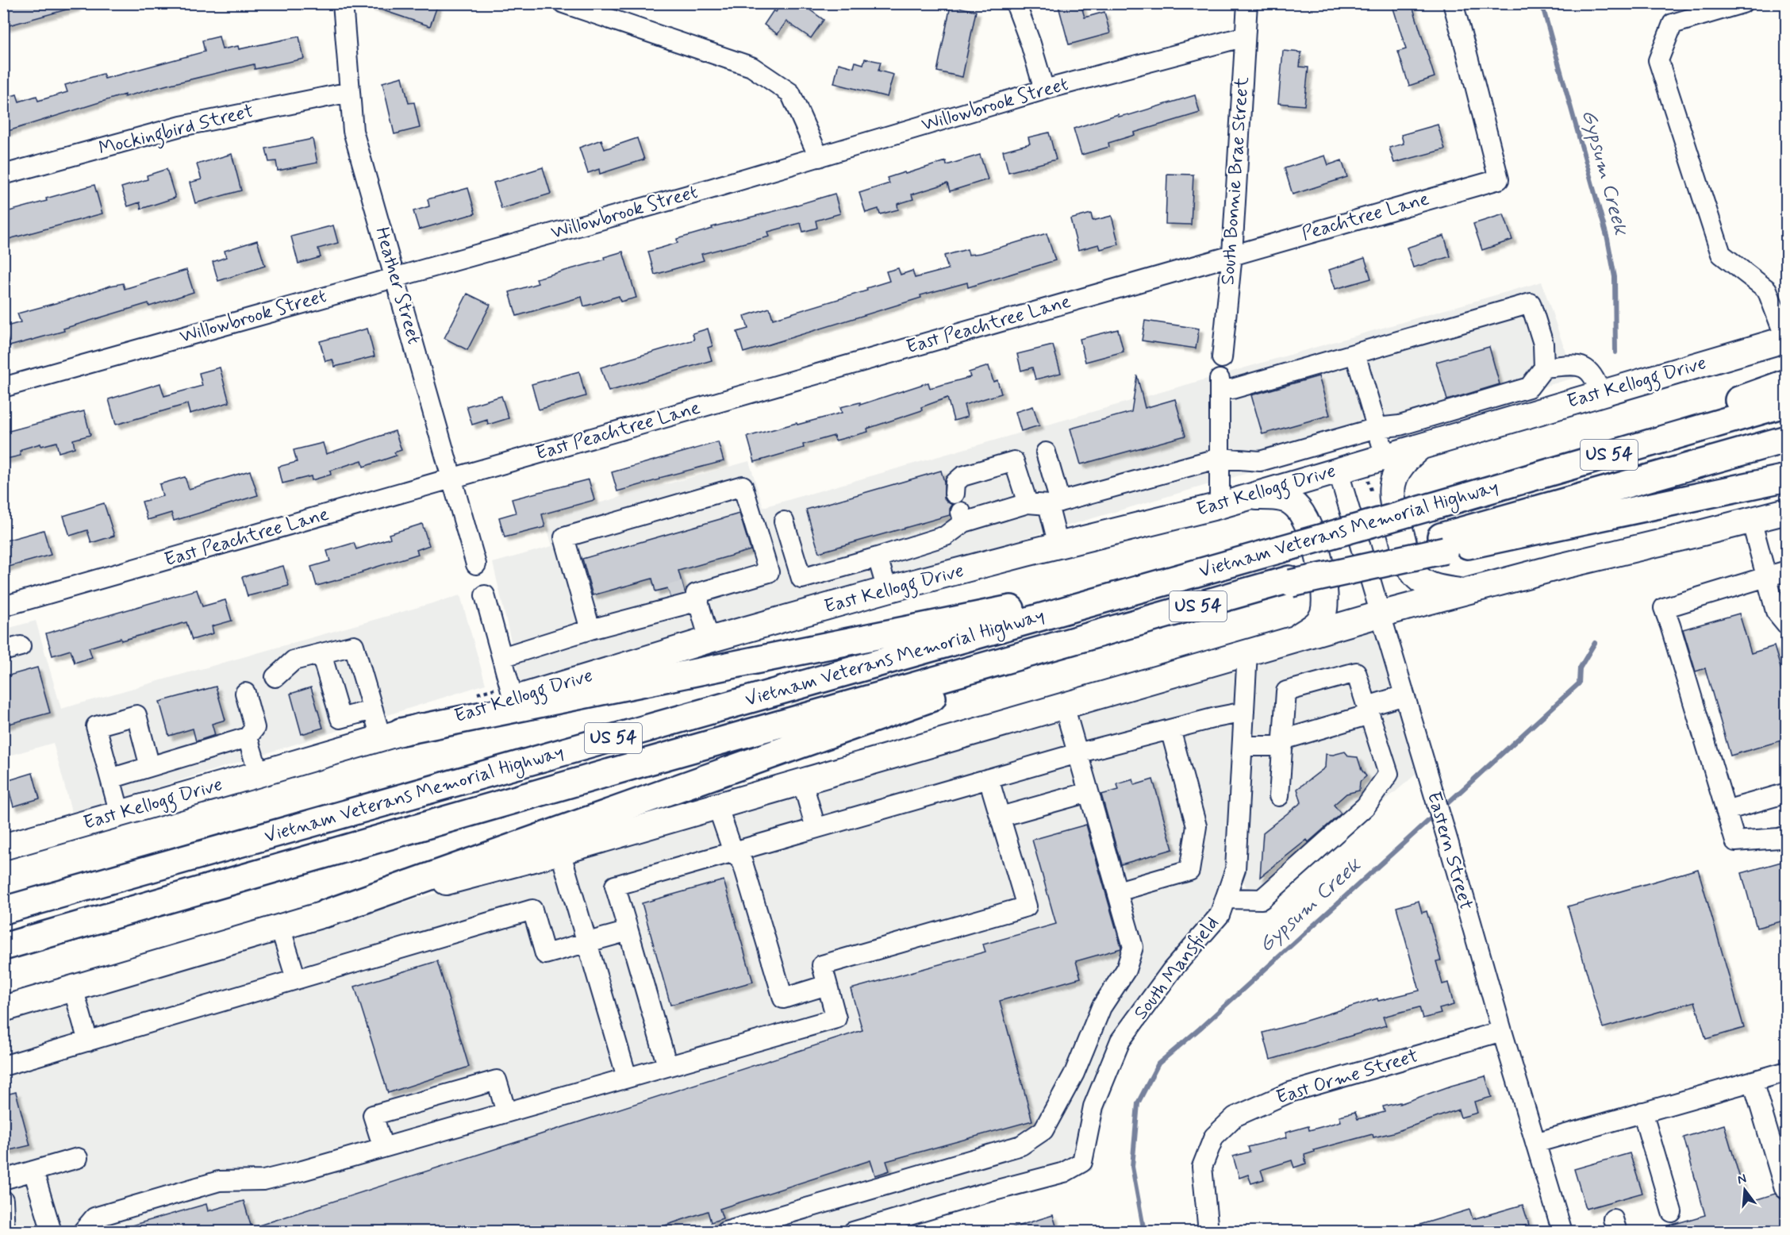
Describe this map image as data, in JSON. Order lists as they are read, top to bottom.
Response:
{
  "streets": {
    "highway": ["US 54", "Vietnam Veterans Memorial Highway"],
    "main road": ["East Kellogg Drive"],
    "street": [
      "Willowbrook Street",
      "Mockingbird Street",
      "South Bonnie Brae Street",
      "Peachtree Lane",
      "Heather Street",
      "East Peachtree Lane",
      "Eastern Street",
      "South Mansfield",
      "East Orme Street"
    ]
  },
  "crossings": [
    ["Willowbrook Street", "South Bonnie Brae Street"],
    ["Willowbrook Street", "Heather Street"],
    ["Mockingbird Street", "Heather Street"],
    ["South Bonnie Brae Street", "Peachtree Lane"],
    ["South Bonnie Brae Street", "East Peachtree Lane"],
    ["Peachtree Lane", "East Peachtree Lane"],
    ["Heather Street", "East Peachtree Lane"],
    ["East Kellogg Drive", "Eastern Street"],
    ["Eastern Street", "East Orme Street"]
  ],
  "water": ["Gypsum Creek"],
  "north": "top"
}
